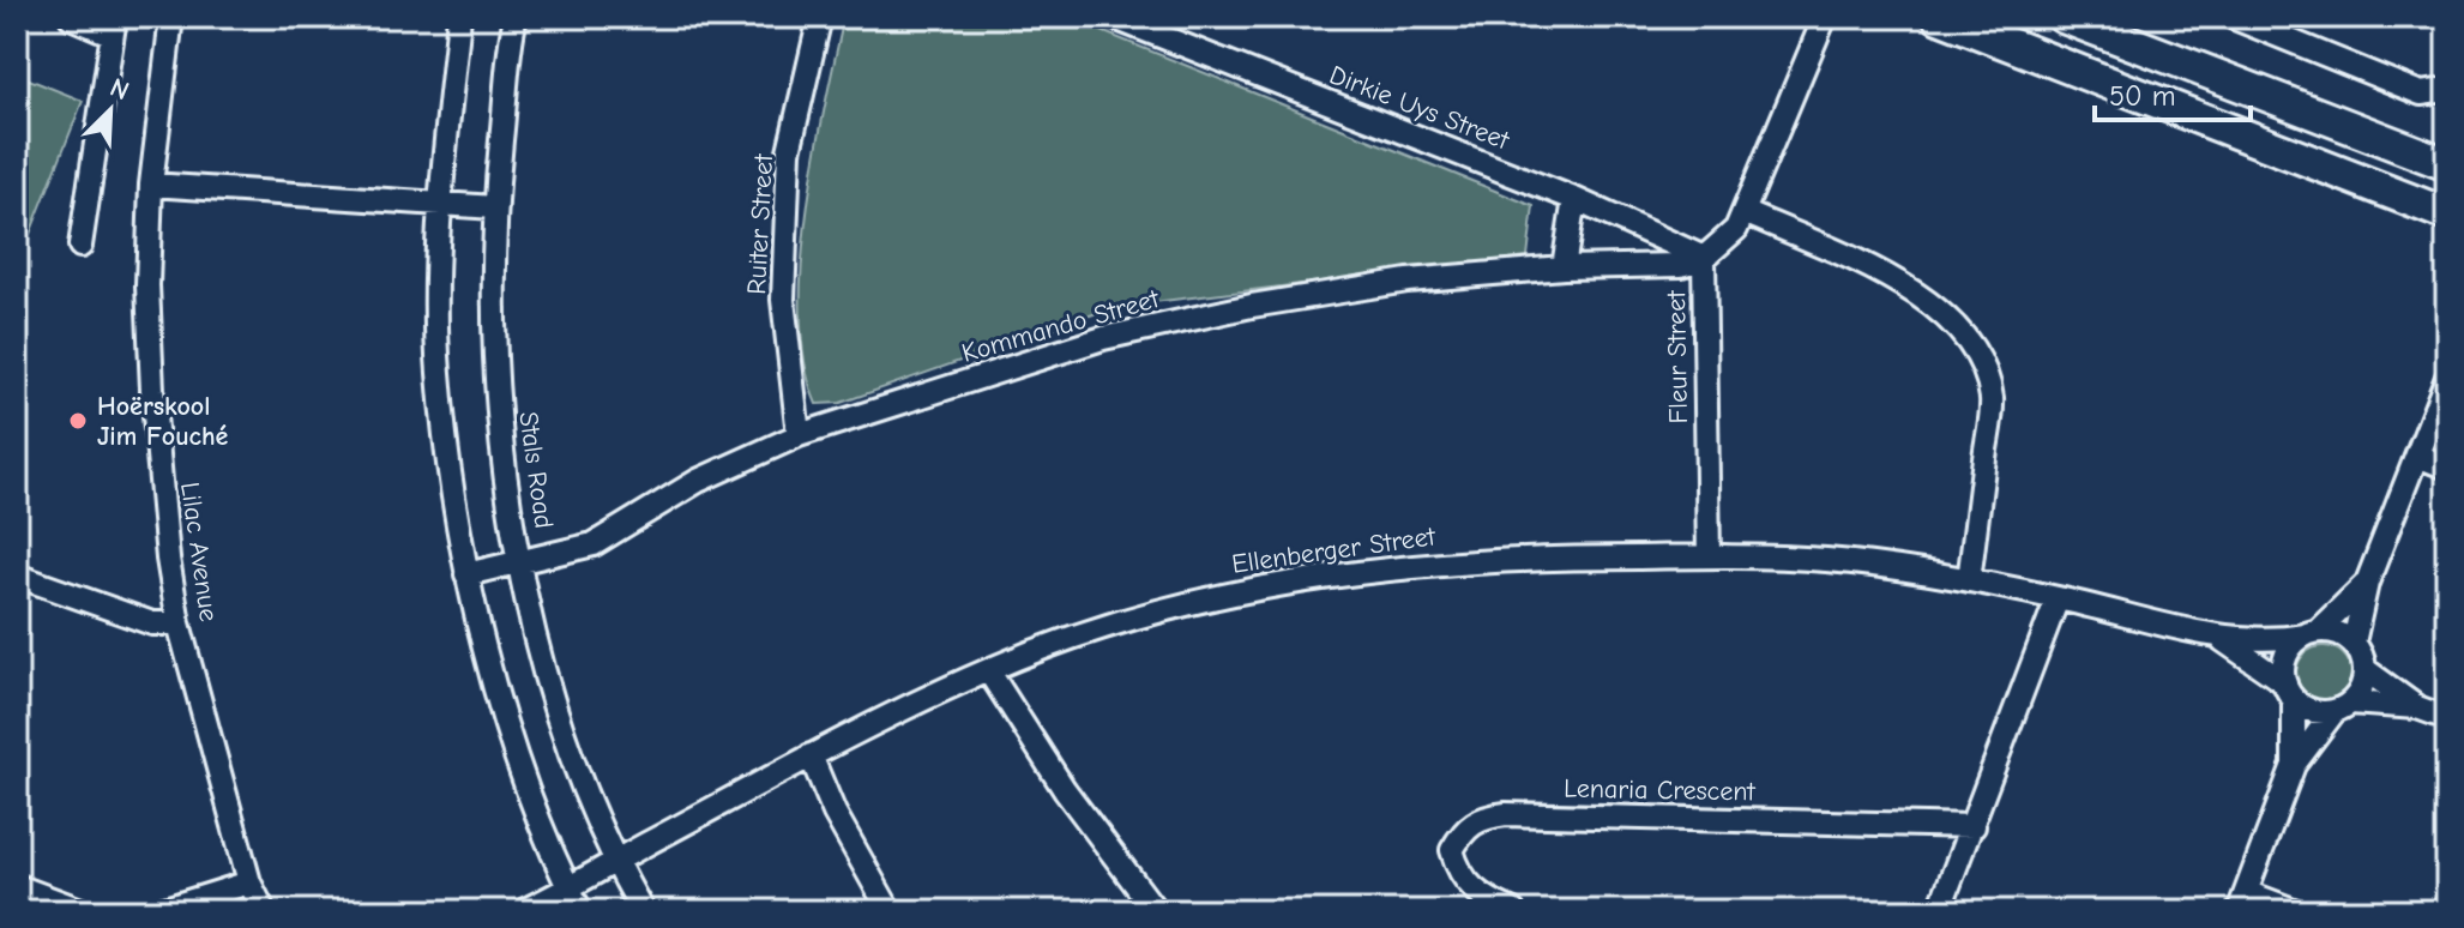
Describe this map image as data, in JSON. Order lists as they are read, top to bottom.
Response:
{
  "streets": {
    "street": [
      "Dirkie Uys Street",
      "Ruiter Street",
      "Kommando Street",
      "Fleur Street",
      "Stals Road",
      "Ellenberger Street",
      "Lilac Avenue",
      "Lenaria Crescent"
    ]
  },
  "crossings": [
    ["Dirkie Uys Street", "Kommando Street"],
    ["Dirkie Uys Street", "Fleur Street"],
    ["Ruiter Street", "Kommando Street"],
    ["Kommando Street", "Fleur Street"],
    ["Kommando Street", "Stals Road"],
    ["Fleur Street", "Ellenberger Street"],
    ["Stals Road", "Ellenberger Street"]
  ],
  "places": ["Hoërskool Jim Fouché"],
  "scale_bar": "50 m",
  "north": "top right"
}
